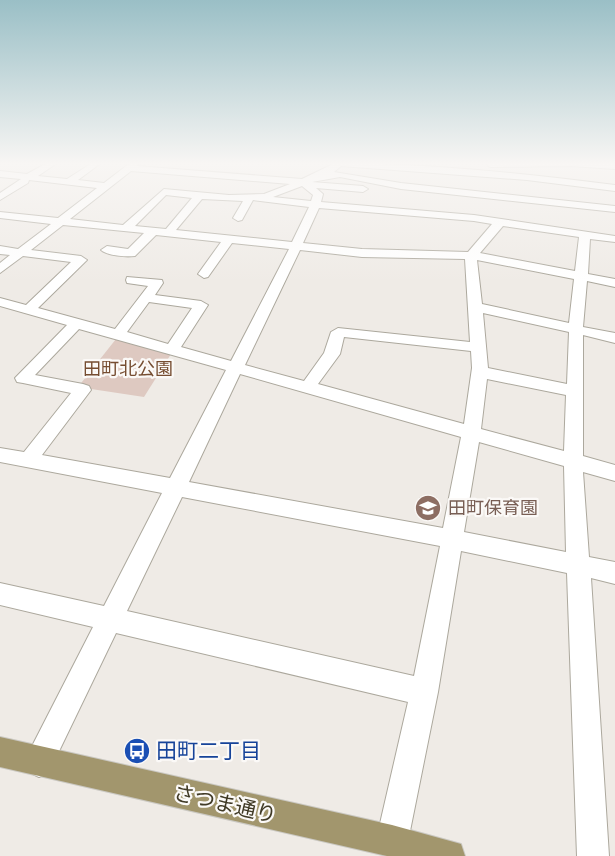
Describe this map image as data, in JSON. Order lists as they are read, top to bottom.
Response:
{
  "streets": {
    "main road": ["さつま通り"]
  },
  "parks": ["田町北公園"],
  "places": {
    "school or university": ["田町保育園"],
    "bus stop": ["田町二丁目"]
  }
}
